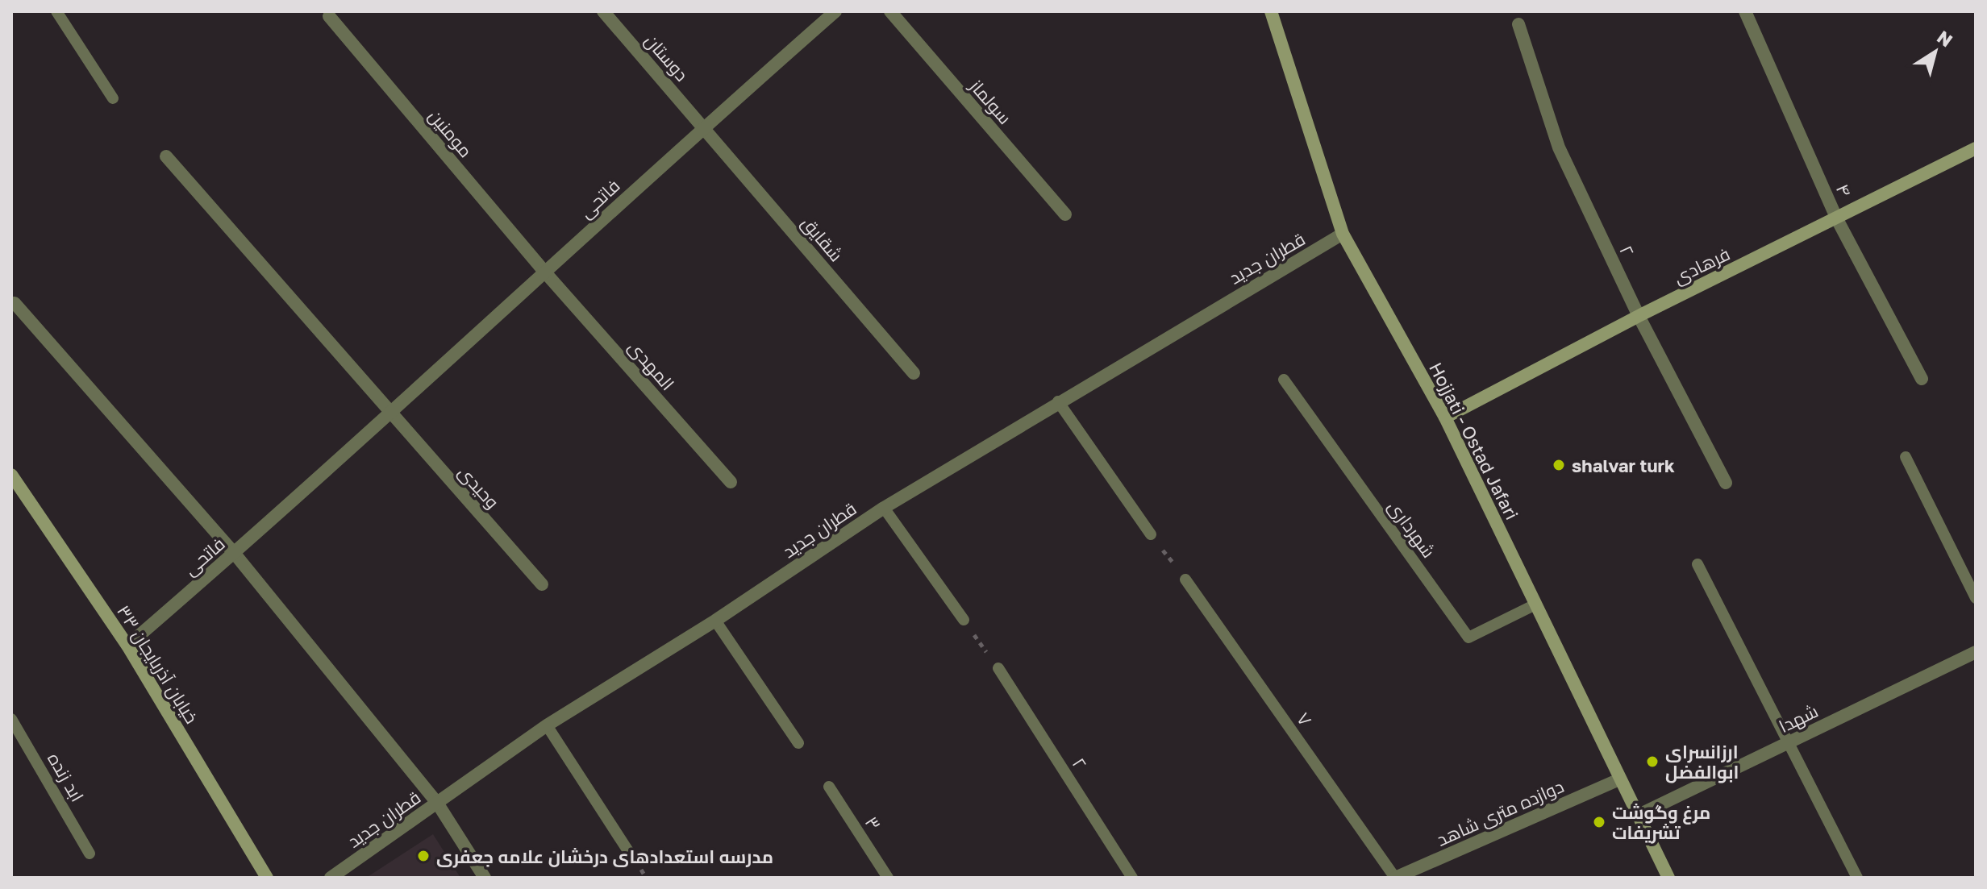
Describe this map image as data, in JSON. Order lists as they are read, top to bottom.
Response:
{
  "streets": {
    "street": [
      "دوستان",
      "سولماز",
      "مومنین",
      "۴",
      "فاتحی",
      "شقایق",
      "۲",
      "قطران جدید",
      "فرهادی",
      "المهدی",
      "Hojjati - Ostad Jafari",
      "وحیدی",
      "خیابان آذربایجان ۳۳",
      "شهدا",
      "دوازده متری شاهد"
    ],
    "lane": [
      "شهرداری",
      "۷",
      "ابد زنده",
      "۳"
    ]
  },
  "crossings": [
    ["دوستان", "فاتحی"],
    ["دوستان", "شقایق"],
    ["مومنین", "فاتحی"],
    ["مومنین", "المهدی"],
    ["۴", "فرهادی"],
    ["فاتحی", "شقایق"],
    ["فاتحی", "المهدی"],
    ["فاتحی", "وحیدی"],
    ["فاتحی", "خیابان آذربایجان ۳۳"],
    ["۲", "فرهادی"],
    ["قطران جدید", "Hojjati - Ostad Jafari"],
    ["فرهادی", "Hojjati - Ostad Jafari"],
    ["Hojjati - Ostad Jafari", "شهرداری"],
    ["Hojjati - Ostad Jafari", "شهدا"],
    ["Hojjati - Ostad Jafari", "دوازده متری شاهد"],
    ["۷", "دوازده متری شاهد"]
  ],
  "places": [
    "shalvar turk",
    "ارزانسرای ابوالفضل",
    "مرغ وگوشت تشریفات",
    "مدرسه استعدادهای درخشان علامه جعفری"
  ],
  "north": "top right"
}
